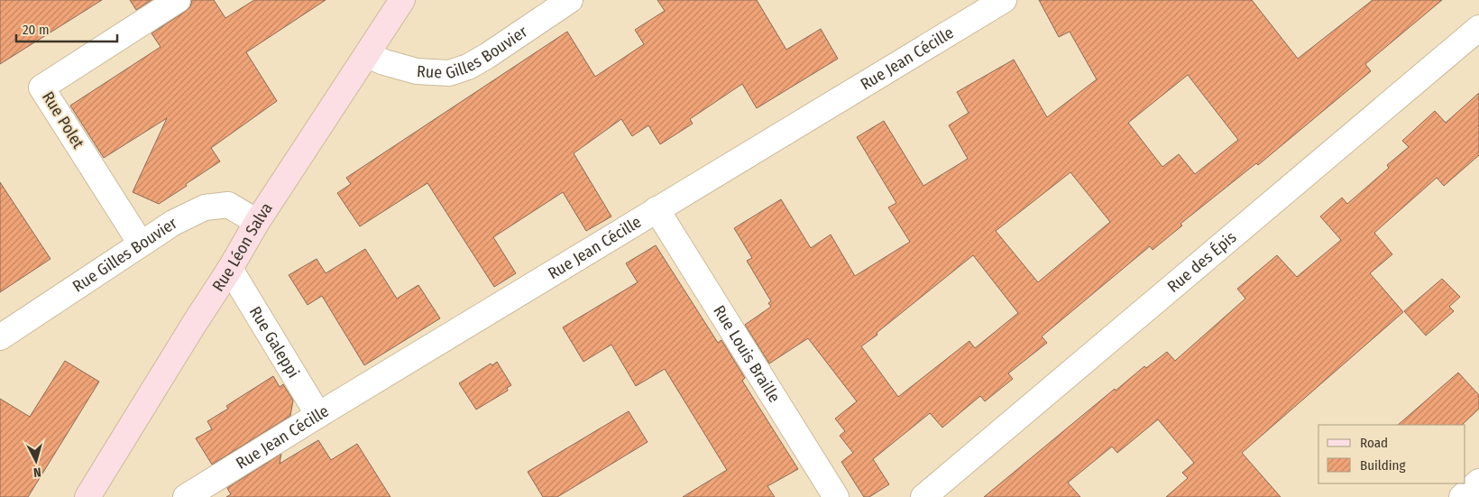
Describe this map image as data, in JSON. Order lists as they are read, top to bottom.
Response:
{
  "streets": {
    "street": [
      "Rue Gilles Bouvier",
      "Rue Jean Cécille",
      "Rue Polet",
      "Rue Léon Salva",
      "Rue des Épis",
      "Rue Galeppi",
      "Rue Louis Braille"
    ]
  },
  "crossings": [
    ["Rue Gilles Bouvier", "Rue Polet"],
    ["Rue Gilles Bouvier", "Rue Léon Salva"],
    ["Rue Jean Cécille", "Rue Galeppi"],
    ["Rue Jean Cécille", "Rue Louis Braille"],
    ["Rue Léon Salva", "Rue Galeppi"]
  ],
  "legend": ["Road", "Building"],
  "scale_bar": "20 m",
  "north": "bottom"
}
